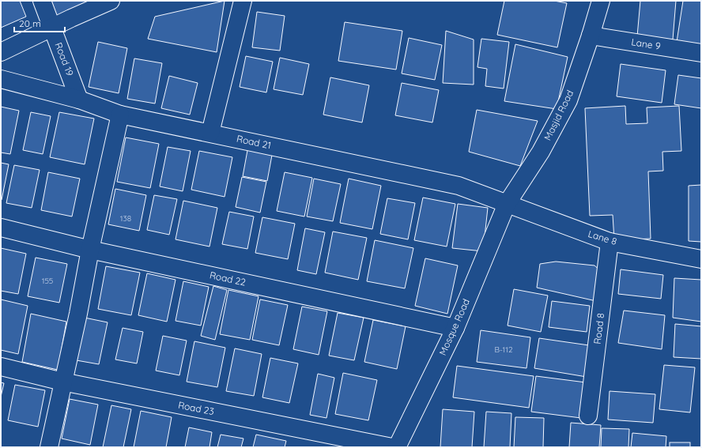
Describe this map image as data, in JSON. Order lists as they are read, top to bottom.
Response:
{
  "streets": {
    "street": [
      "Lane 9",
      "Road 19",
      "Masjid Road",
      "Road 21",
      "Lane 8",
      "Road 22",
      "Mosque Road",
      "Road 8",
      "Road 23"
    ]
  },
  "crossings": [
    ["Lane 9", "Masjid Road"],
    ["Road 19", "Road 21"],
    ["Masjid Road", "Road 21"],
    ["Masjid Road", "Lane 8"],
    ["Masjid Road", "Mosque Road"],
    ["Road 21", "Lane 8"],
    ["Road 21", "Mosque Road"],
    ["Lane 8", "Mosque Road"],
    ["Lane 8", "Road 8"],
    ["Road 22", "Mosque Road"]
  ],
  "house_numbers": ["138", "155", "B-112"],
  "scale_bar": "20 m"
}
